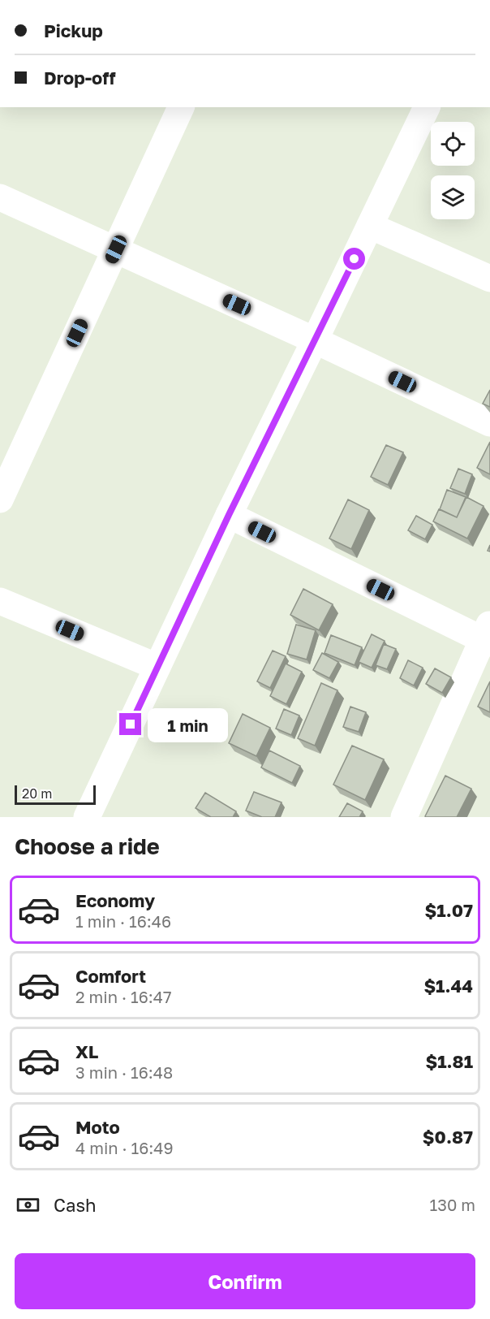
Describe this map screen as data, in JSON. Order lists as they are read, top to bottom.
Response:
{
  "scale_bar": "20 m",
  "page": {
    "banner": ["Pickup", "Drop-off"],
    "bubble": "1 min",
    "scale": "20 m",
    "heading": "Choose a ride",
    "list": [
      {
        "name": "Economy",
        "note": "1 min · 16:46",
        "value": "$1.07"
      },
      {
        "name": "Comfort",
        "note": "2 min · 16:47",
        "value": "$1.44"
      },
      {
        "name": "XL",
        "note": "3 min · 16:48",
        "value": "$1.81"
      },
      {
        "name": "Moto",
        "note": "4 min · 16:49",
        "value": "$0.87"
      }
    ],
    "pay": ["Cash", "130 m"],
    "buttons": "Confirm"
  }
}
